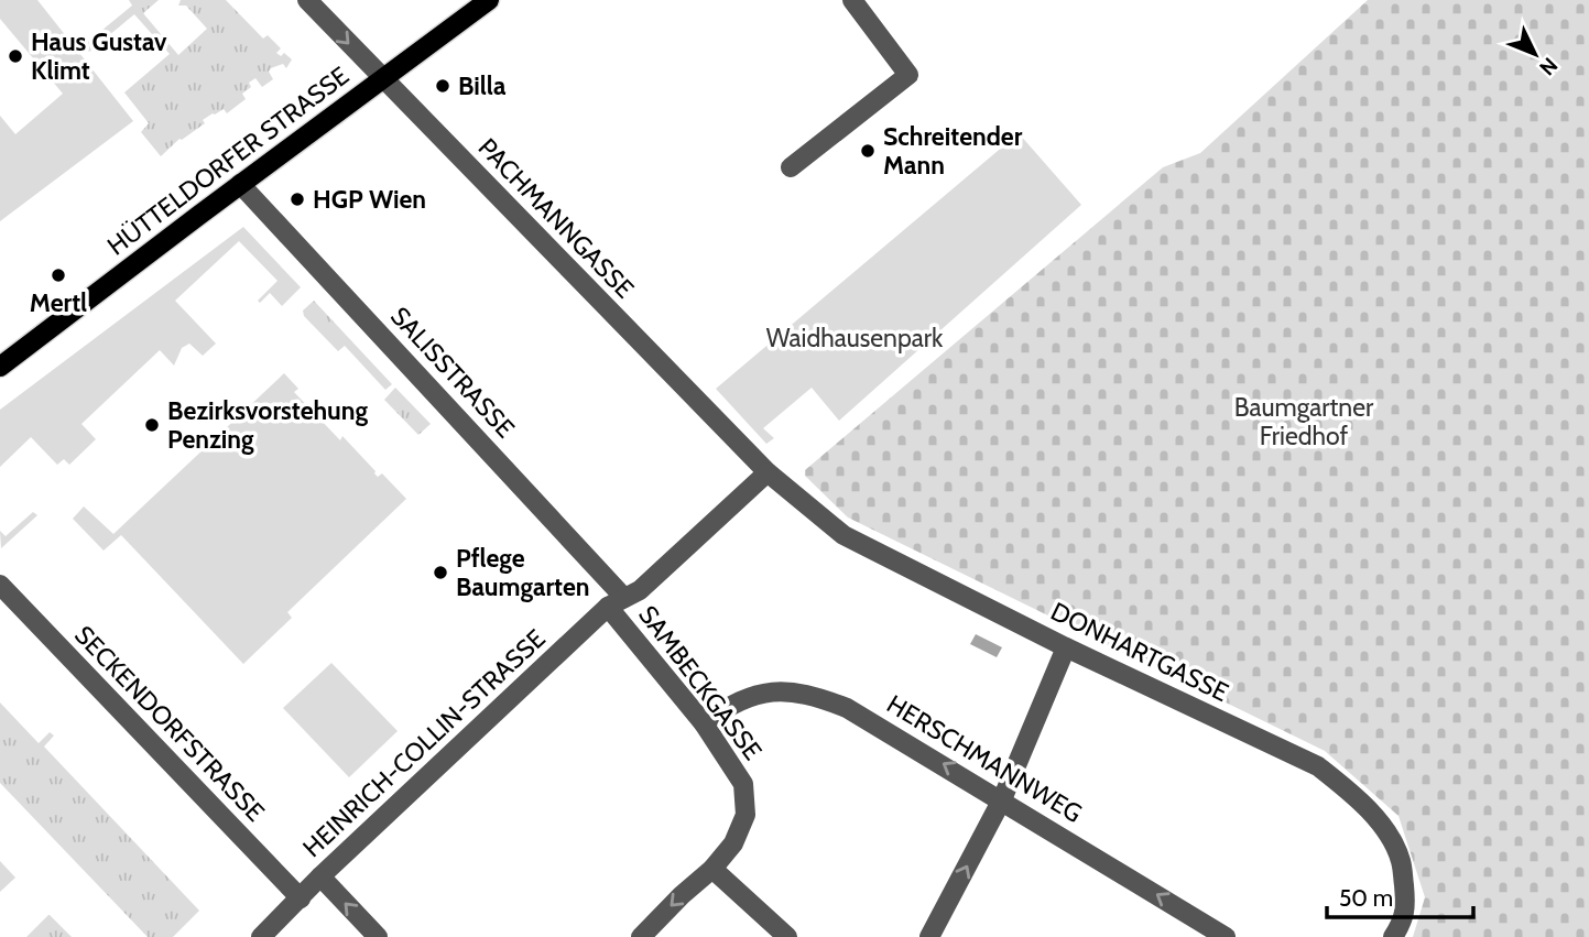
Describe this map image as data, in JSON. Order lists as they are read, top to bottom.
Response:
{
  "streets": {
    "main road": ["HÜTTELDORFER STRASSE"],
    "street": [
      "PACHMANNGASSE",
      "SALISSTRASSE",
      "DONHARTGASSE",
      "SAMBECKGASSE",
      "SECKENDORFSTRASSE",
      "HEINRICH-COLLIN-STRASSE",
      "HERSCHMANNWEG"
    ]
  },
  "crossings": [
    ["HÜTTELDORFER STRASSE", "PACHMANNGASSE"],
    ["HÜTTELDORFER STRASSE", "SALISSTRASSE"],
    ["PACHMANNGASSE", "DONHARTGASSE"],
    ["PACHMANNGASSE", "HEINRICH-COLLIN-STRASSE"],
    ["SALISSTRASSE", "SAMBECKGASSE"],
    ["SALISSTRASSE", "HEINRICH-COLLIN-STRASSE"],
    ["DONHARTGASSE", "HEINRICH-COLLIN-STRASSE"],
    ["SAMBECKGASSE", "HEINRICH-COLLIN-STRASSE"],
    ["SAMBECKGASSE", "HERSCHMANNWEG"],
    ["SECKENDORFSTRASSE", "HEINRICH-COLLIN-STRASSE"]
  ],
  "one_way": ["HERSCHMANNWEG"],
  "parks": ["Waidhausenpark", "Baumgartner Friedhof"],
  "places": [
    "Haus Gustav Klimt",
    "Billa",
    "Schreitender Mann",
    "HGP Wien",
    "Mertl",
    "Bezirksvorstehung Penzing",
    "Pflege Baumgarten"
  ],
  "scale_bar": "50 m",
  "north": "bottom right"
}
